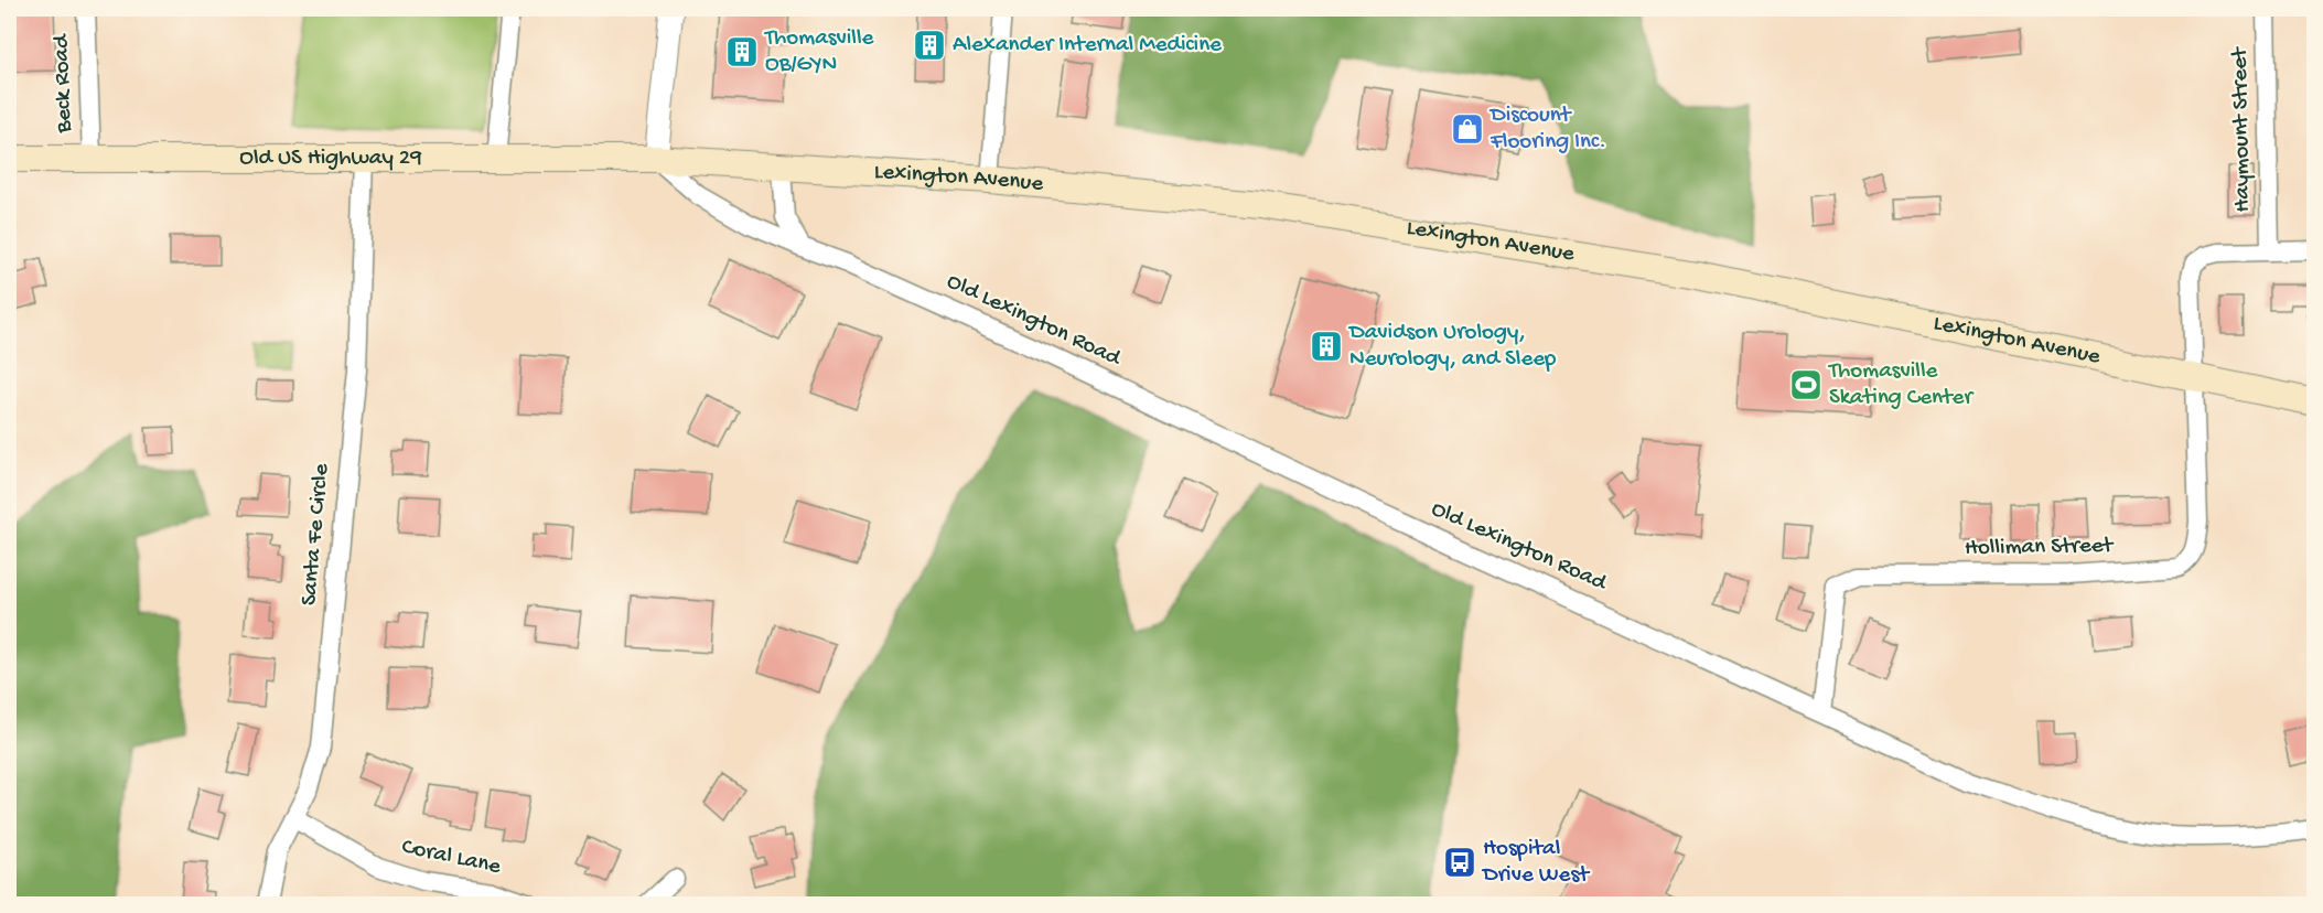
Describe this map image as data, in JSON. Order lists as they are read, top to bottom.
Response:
{
  "streets": {
    "main road": ["Old US Highway 29", "Lexington Avenue"],
    "street": [
      "Beck Road",
      "Haymount Street",
      "Old Lexington Road",
      "Santa Fe Circle",
      "Holliman Street",
      "Coral Lane"
    ]
  },
  "crossings": [
    ["Beck Road", "Old US Highway 29"],
    ["Haymount Street", "Holliman Street"],
    ["Old US Highway 29", "Lexington Avenue"],
    ["Old US Highway 29", "Old Lexington Road"],
    ["Old US Highway 29", "Santa Fe Circle"],
    ["Lexington Avenue", "Old Lexington Road"],
    ["Lexington Avenue", "Holliman Street"],
    ["Old Lexington Road", "Holliman Street"],
    ["Santa Fe Circle", "Coral Lane"]
  ],
  "places": {
    "building": ["Alexander Internal Medicine", "Thomasville OB/GYN", "Davidson Urology, Neurology, and Sleep"],
    "shop": ["Discount Flooring Inc."],
    "sports": ["Thomasville Skating Center"],
    "bus stop": ["Hospital Drive West"]
  }
}
